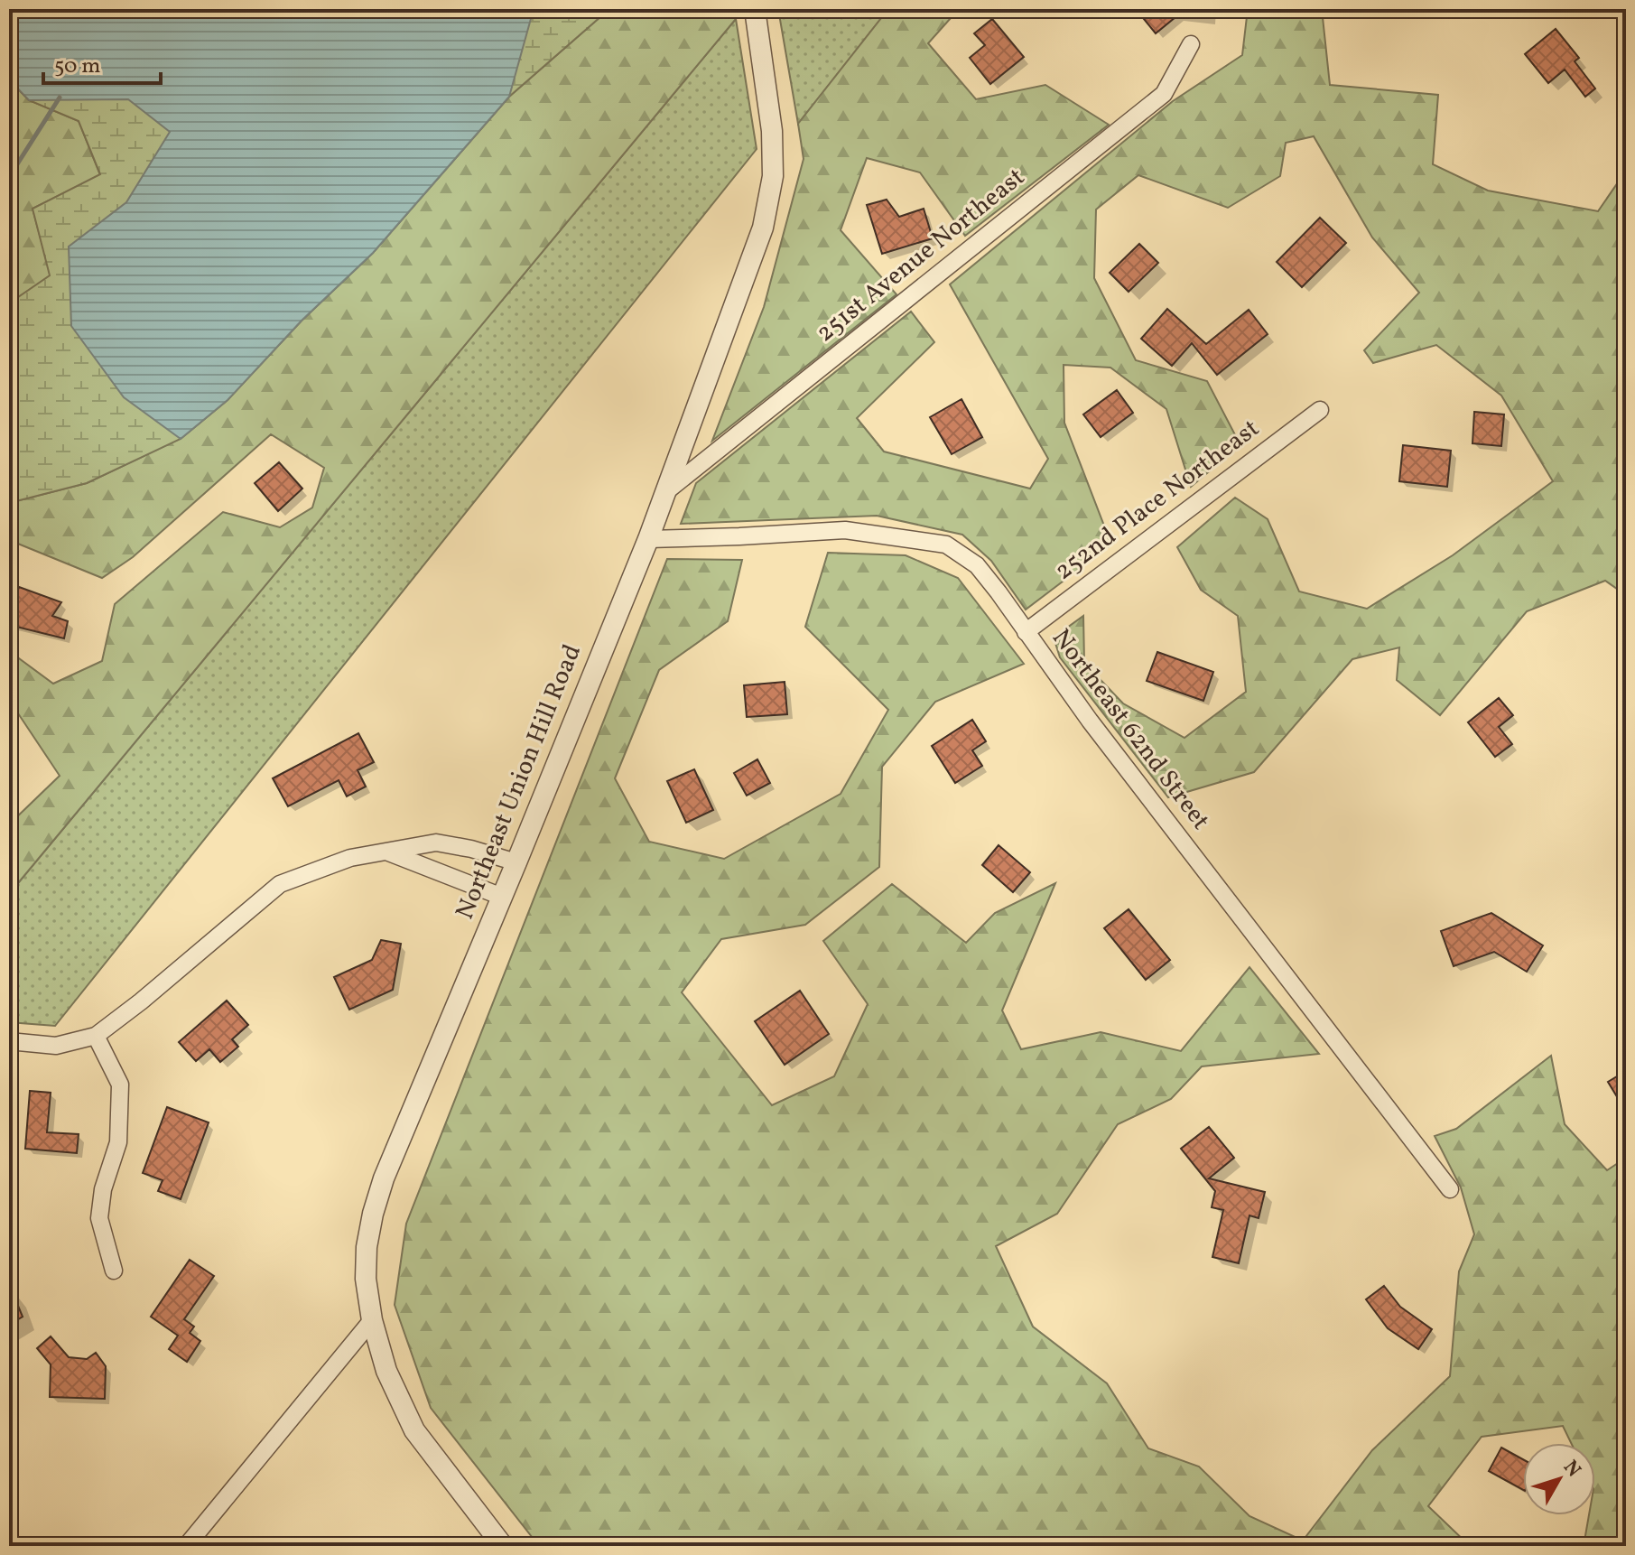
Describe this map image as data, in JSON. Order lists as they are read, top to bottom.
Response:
{
  "streets": {
    "street": [
      "251st Avenue Northeast",
      "252nd Place Northeast",
      "Northeast 62nd Street",
      "Northeast Union Hill Road"
    ]
  },
  "crossings": [
    ["251st Avenue Northeast", "Northeast Union Hill Road"],
    ["252nd Place Northeast", "Northeast 62nd Street"],
    ["Northeast 62nd Street", "Northeast Union Hill Road"]
  ],
  "scale_bar": "50 m",
  "north": "top right"
}
